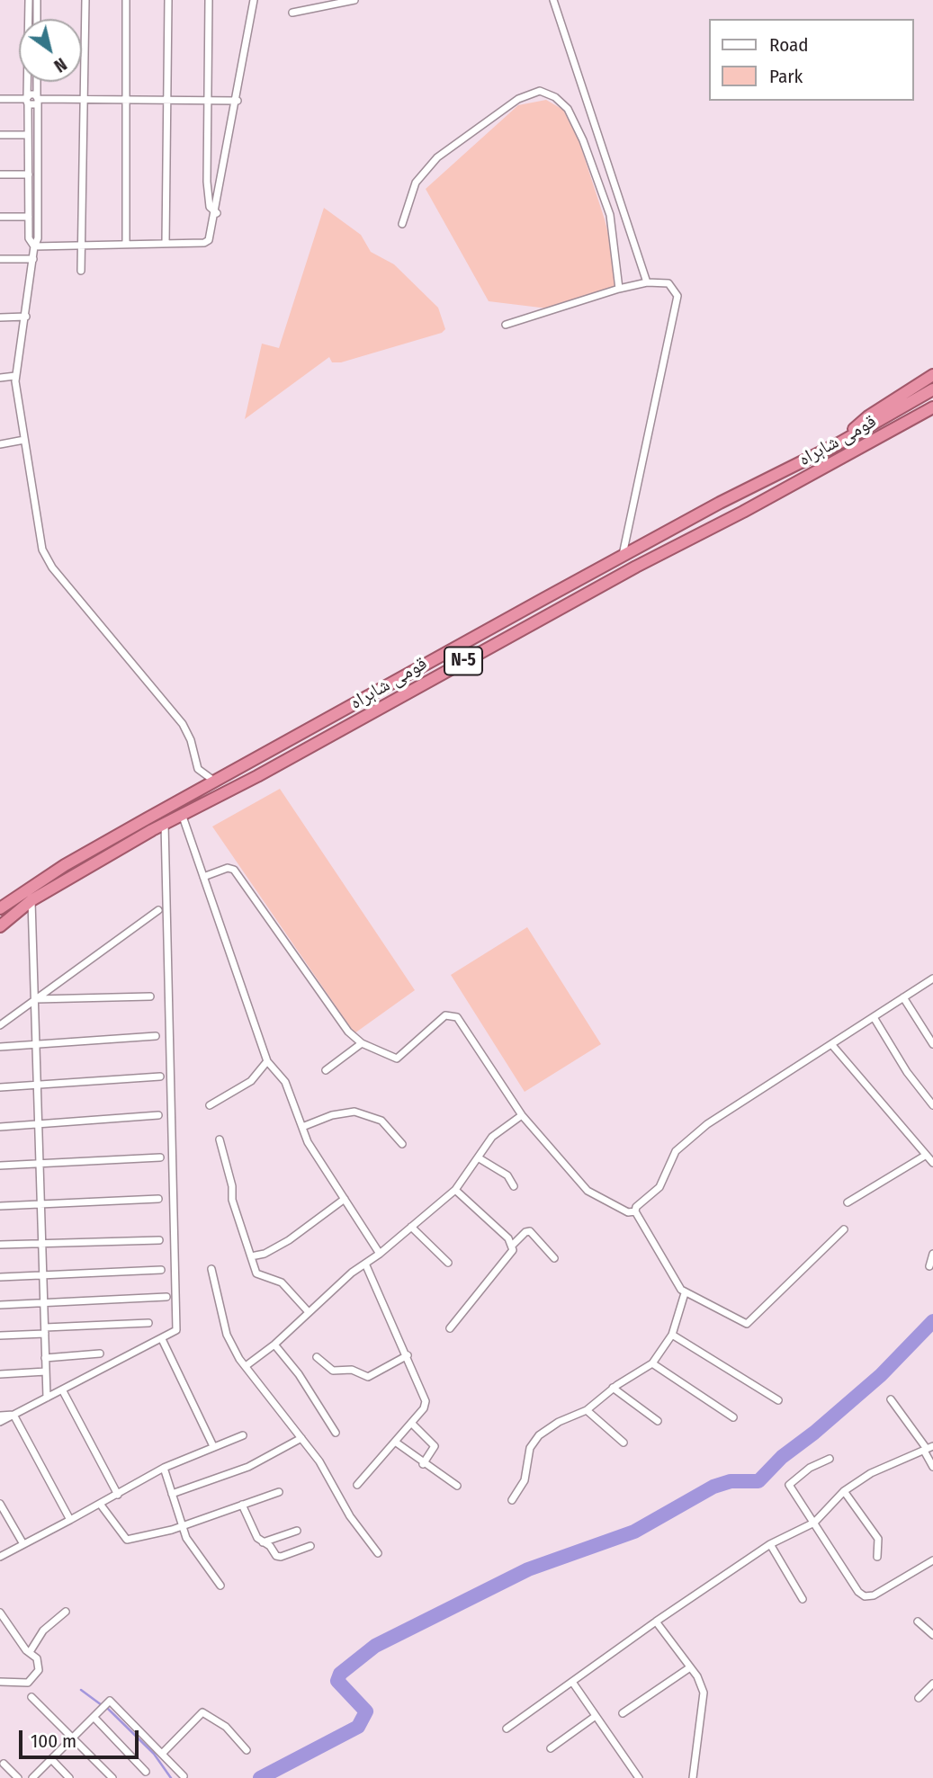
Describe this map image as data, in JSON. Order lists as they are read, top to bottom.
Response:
{
  "streets": {
    "highway": ["قومی شاہراہ", "N-5"]
  },
  "legend": ["Road", "Park"],
  "scale_bar": "100 m",
  "north": "bottom right"
}
